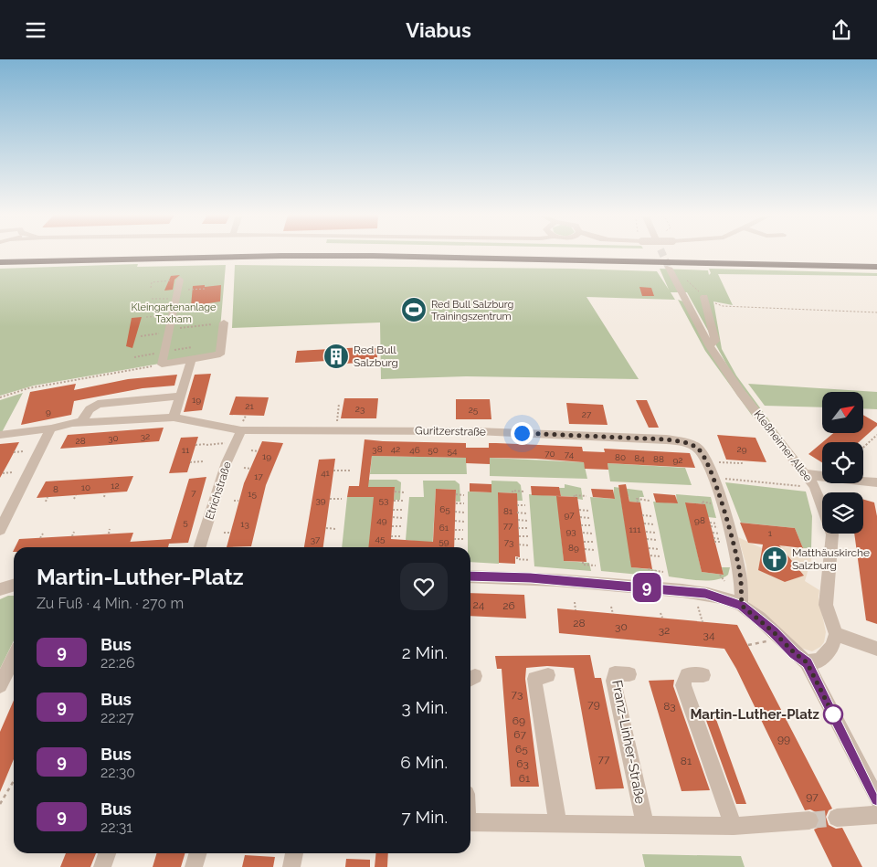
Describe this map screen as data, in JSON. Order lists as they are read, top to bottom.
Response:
{
  "streets": {
    "street": [
      "Guritzerstraße",
      "Kleßheimer Allee",
      "Etrichstraße",
      "Franz-Linher-Straße"
    ]
  },
  "crossings": [
    ["Guritzerstraße", "Etrichstraße"]
  ],
  "parks": ["Kleingartenanlage Taxham"],
  "places": {
    "sports": ["Red Bull Salzburg Trainingszentrum"],
    "building": ["Red Bull Salzburg"],
    "church": ["Matthäuskirche Salzburg"],
    "other": ["Martin-Luther-Platz"]
  },
  "lines": ["bus line 9"],
  "house_numbers": [
    "19",
    "21",
    "23",
    "25",
    "9",
    "27",
    "32",
    "30",
    "28",
    "38",
    "42",
    "29",
    "11",
    "46",
    "50",
    "54",
    "70",
    "74",
    "19",
    "80",
    "84",
    "88",
    "92",
    "41",
    "17",
    "12",
    "10",
    "8",
    "7",
    "15",
    "39",
    "53",
    "65",
    "81",
    "97",
    "49",
    "98",
    "5",
    "13",
    "77",
    "61",
    "111",
    "93",
    "1",
    "45",
    "37",
    "59",
    "73",
    "89",
    "24",
    "26",
    "28",
    "30",
    "32",
    "34",
    "73",
    "79",
    "83",
    "69",
    "67",
    "99",
    "65",
    "77",
    "81",
    "63",
    "61",
    "97"
  ],
  "north": "top right",
  "page": {
    "header": "Viabus",
    "on_map": "9",
    "heading": ["Martin-Luther-Platz", "Zu Fuß · 4 Min. · 270 m"],
    "list": [
      {
        "mark": "9",
        "name": "Bus",
        "note": "22:26",
        "value": "2 Min."
      },
      {
        "mark": "9",
        "name": "Bus",
        "note": "22:27",
        "value": "3 Min."
      },
      {
        "mark": "9",
        "name": "Bus",
        "note": "22:30",
        "value": "6 Min."
      },
      {
        "mark": "9",
        "name": "Bus",
        "note": "22:31",
        "value": "7 Min."
      }
    ]
  }
}
